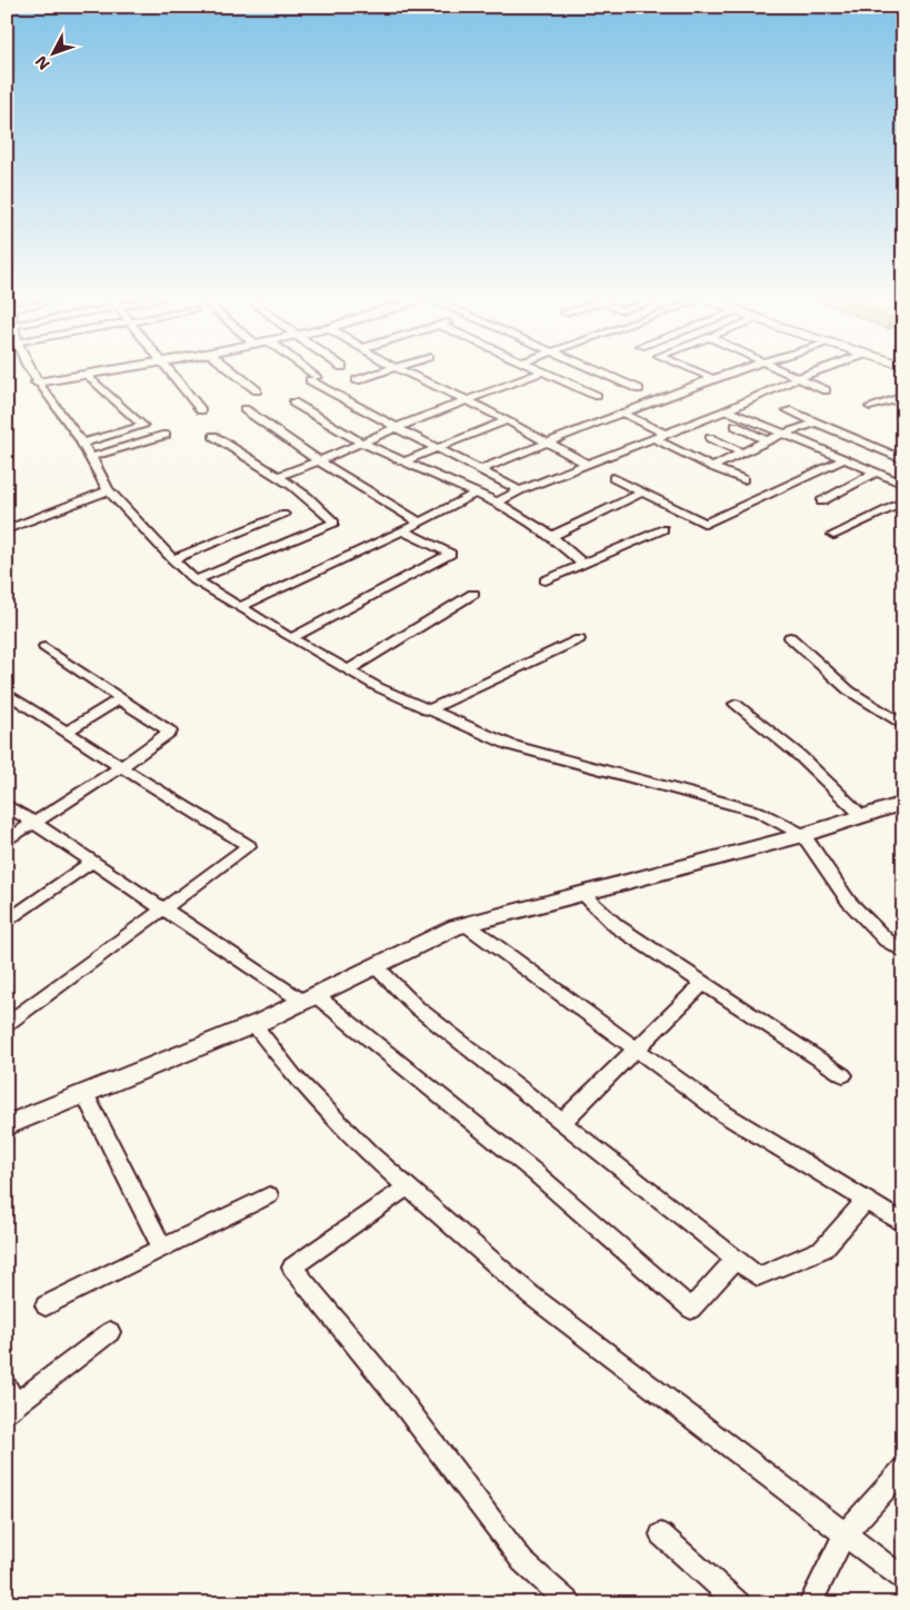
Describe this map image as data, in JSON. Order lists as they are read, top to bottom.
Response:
{
  "north": "bottom left"
}
